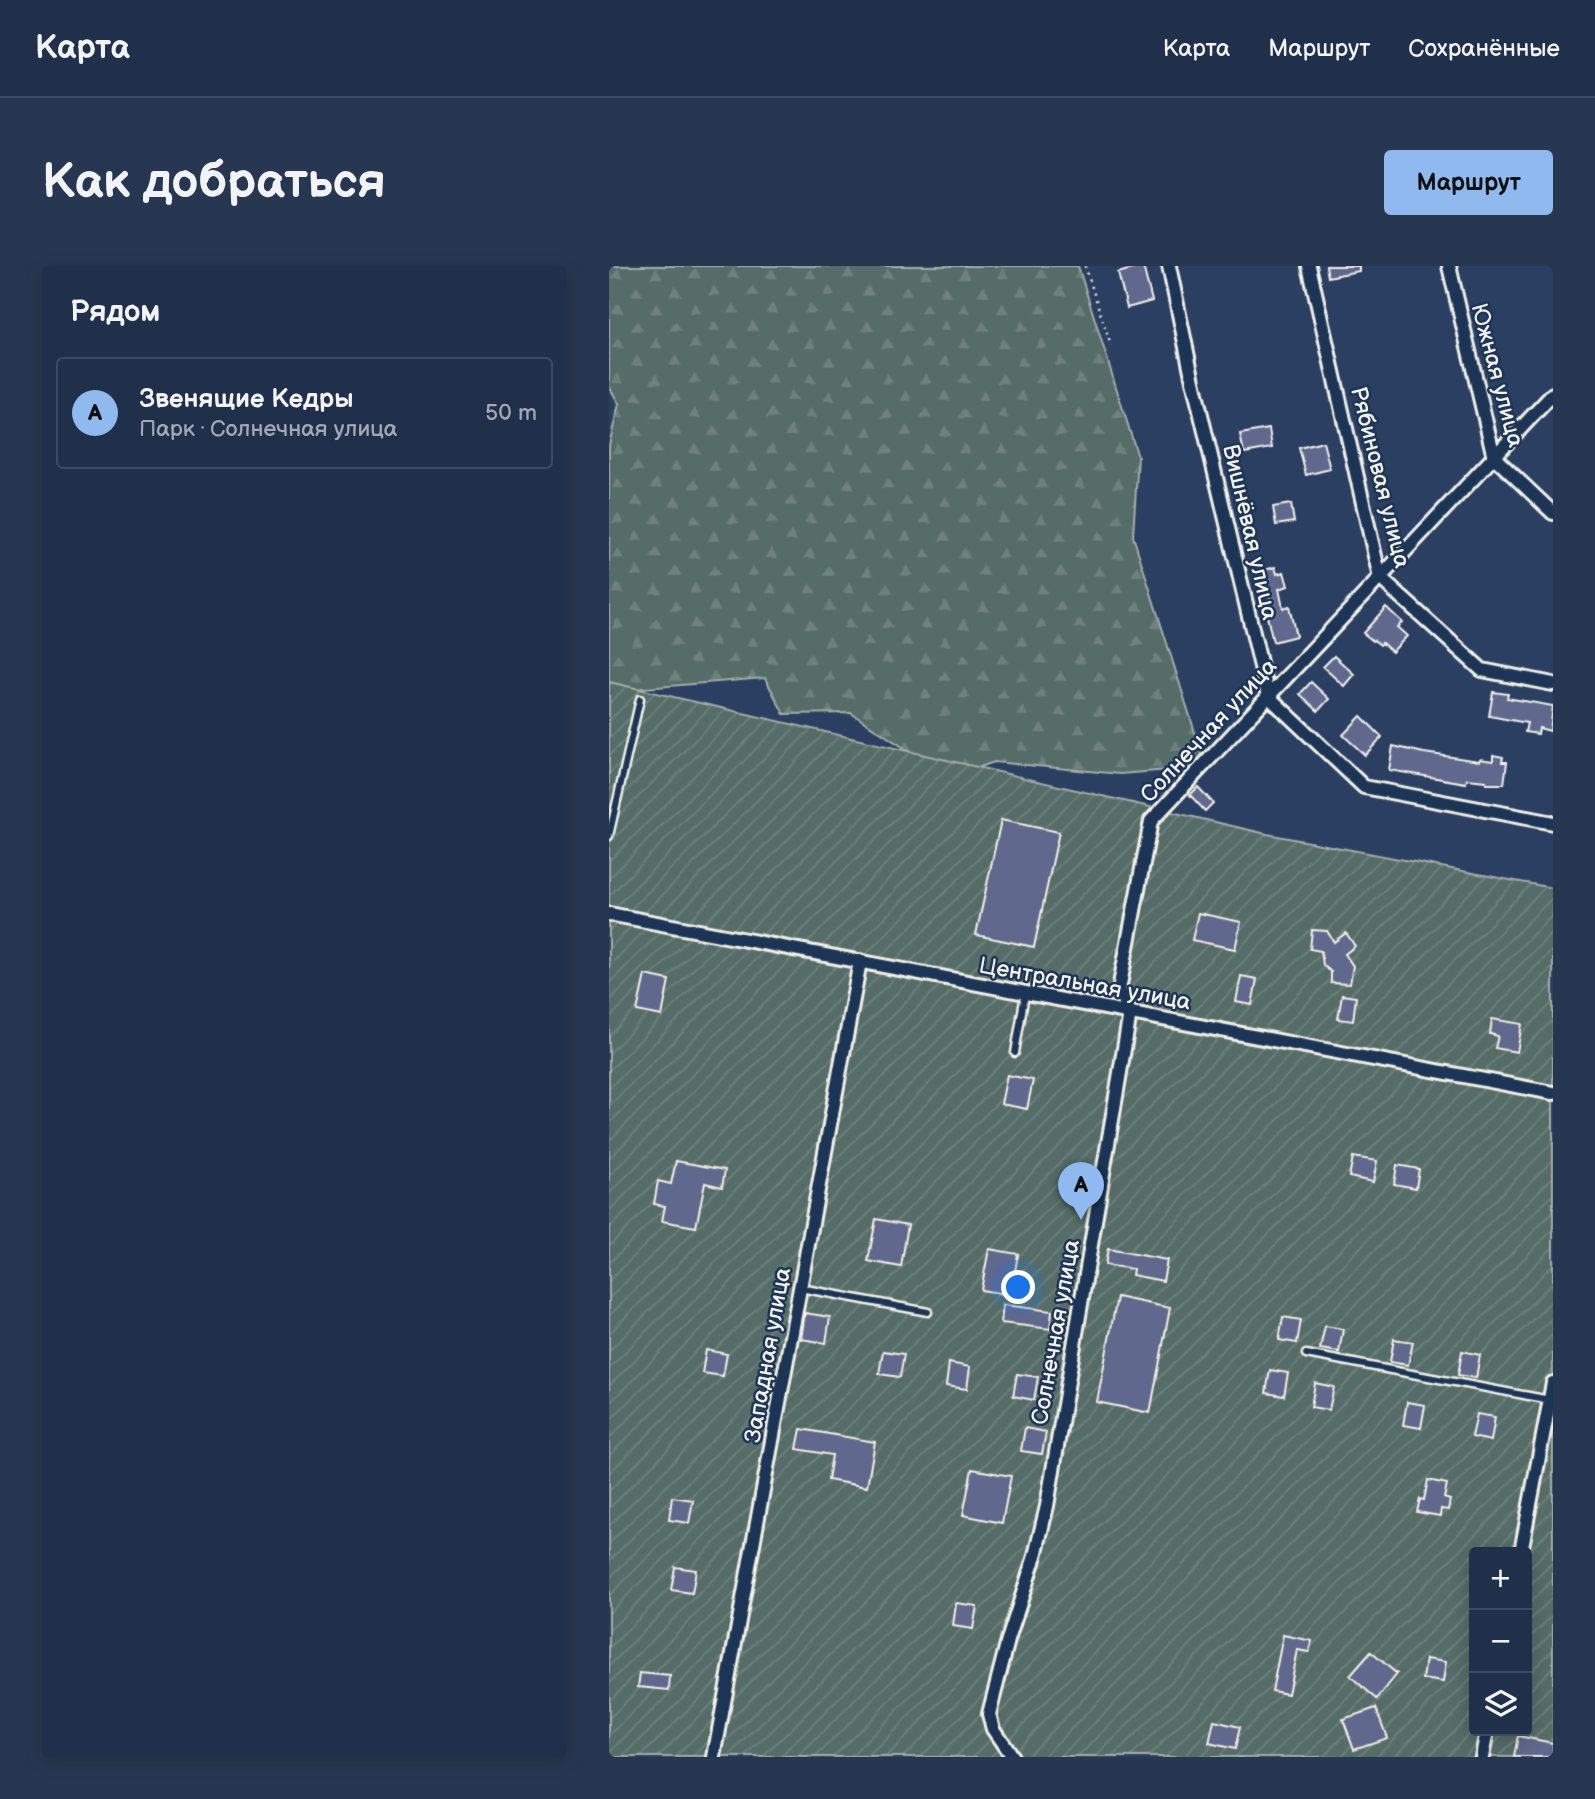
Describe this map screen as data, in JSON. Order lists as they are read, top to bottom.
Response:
{
  "streets": {
    "street": [
      "Южная улица",
      "Рябиновая улица",
      "Вишнёвая улица",
      "Солнечная улица",
      "Центральная улица",
      "Западная улица"
    ]
  },
  "crossings": [
    ["Южная улица", "Солнечная улица"],
    ["Рябиновая улица", "Солнечная улица"],
    ["Вишнёвая улица", "Солнечная улица"],
    ["Солнечная улица", "Центральная улица"],
    ["Центральная улица", "Западная улица"]
  ],
  "page": {
    "header": "Карта",
    "nav": ["Карта", "Маршрут", "Сохранённые"],
    "buttons": "Маршрут",
    "title": "Как добраться",
    "heading": "Рядом",
    "list": [
      {
        "mark": "A",
        "name": "Звенящие Кедры",
        "note": "Парк · Солнечная улица",
        "value": "50 m"
      }
    ],
    "pins": "A",
    "map_buttons": ["+", "−"]
  }
}
